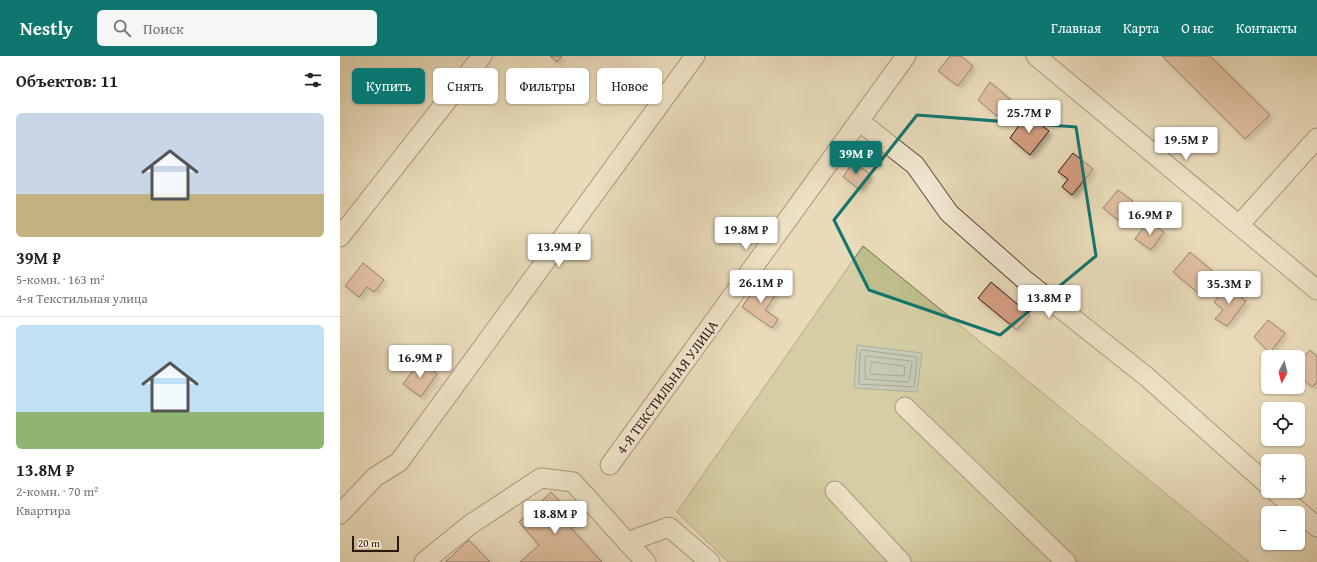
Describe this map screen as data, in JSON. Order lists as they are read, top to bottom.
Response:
{
  "streets": {
    "street": ["4-Я ТЕКСТИЛЬНАЯ УЛИЦА"]
  },
  "scale_bar": "20 m",
  "north": "bottom",
  "page": {
    "header": "Nestly",
    "search": "Поиск",
    "nav": [
      "Главная",
      "Карта",
      "О нас",
      "Контакты"
    ],
    "heading": "Объектов: 11",
    "chip": [
      "Купить",
      "Снять",
      "Фильтры",
      "Новое"
    ],
    "price": [
      "25.7M ₽",
      "19.5M ₽",
      "39M ₽",
      "16.9M ₽",
      "19.8M ₽",
      "13.9M ₽",
      "26.1M ₽",
      "35.3M ₽",
      "13.8M ₽",
      "16.9M ₽",
      "18.8M ₽"
    ],
    "list": [
      {
        "name": "39M ₽",
        "note": "5-комн. · 163 m² · 4-я Текстильная улица"
      },
      {
        "name": "13.8M ₽",
        "note": "2-комн. · 70 m² · Квартира"
      }
    ],
    "map_buttons": ["+", "−"],
    "scale": "20 m"
  }
}
